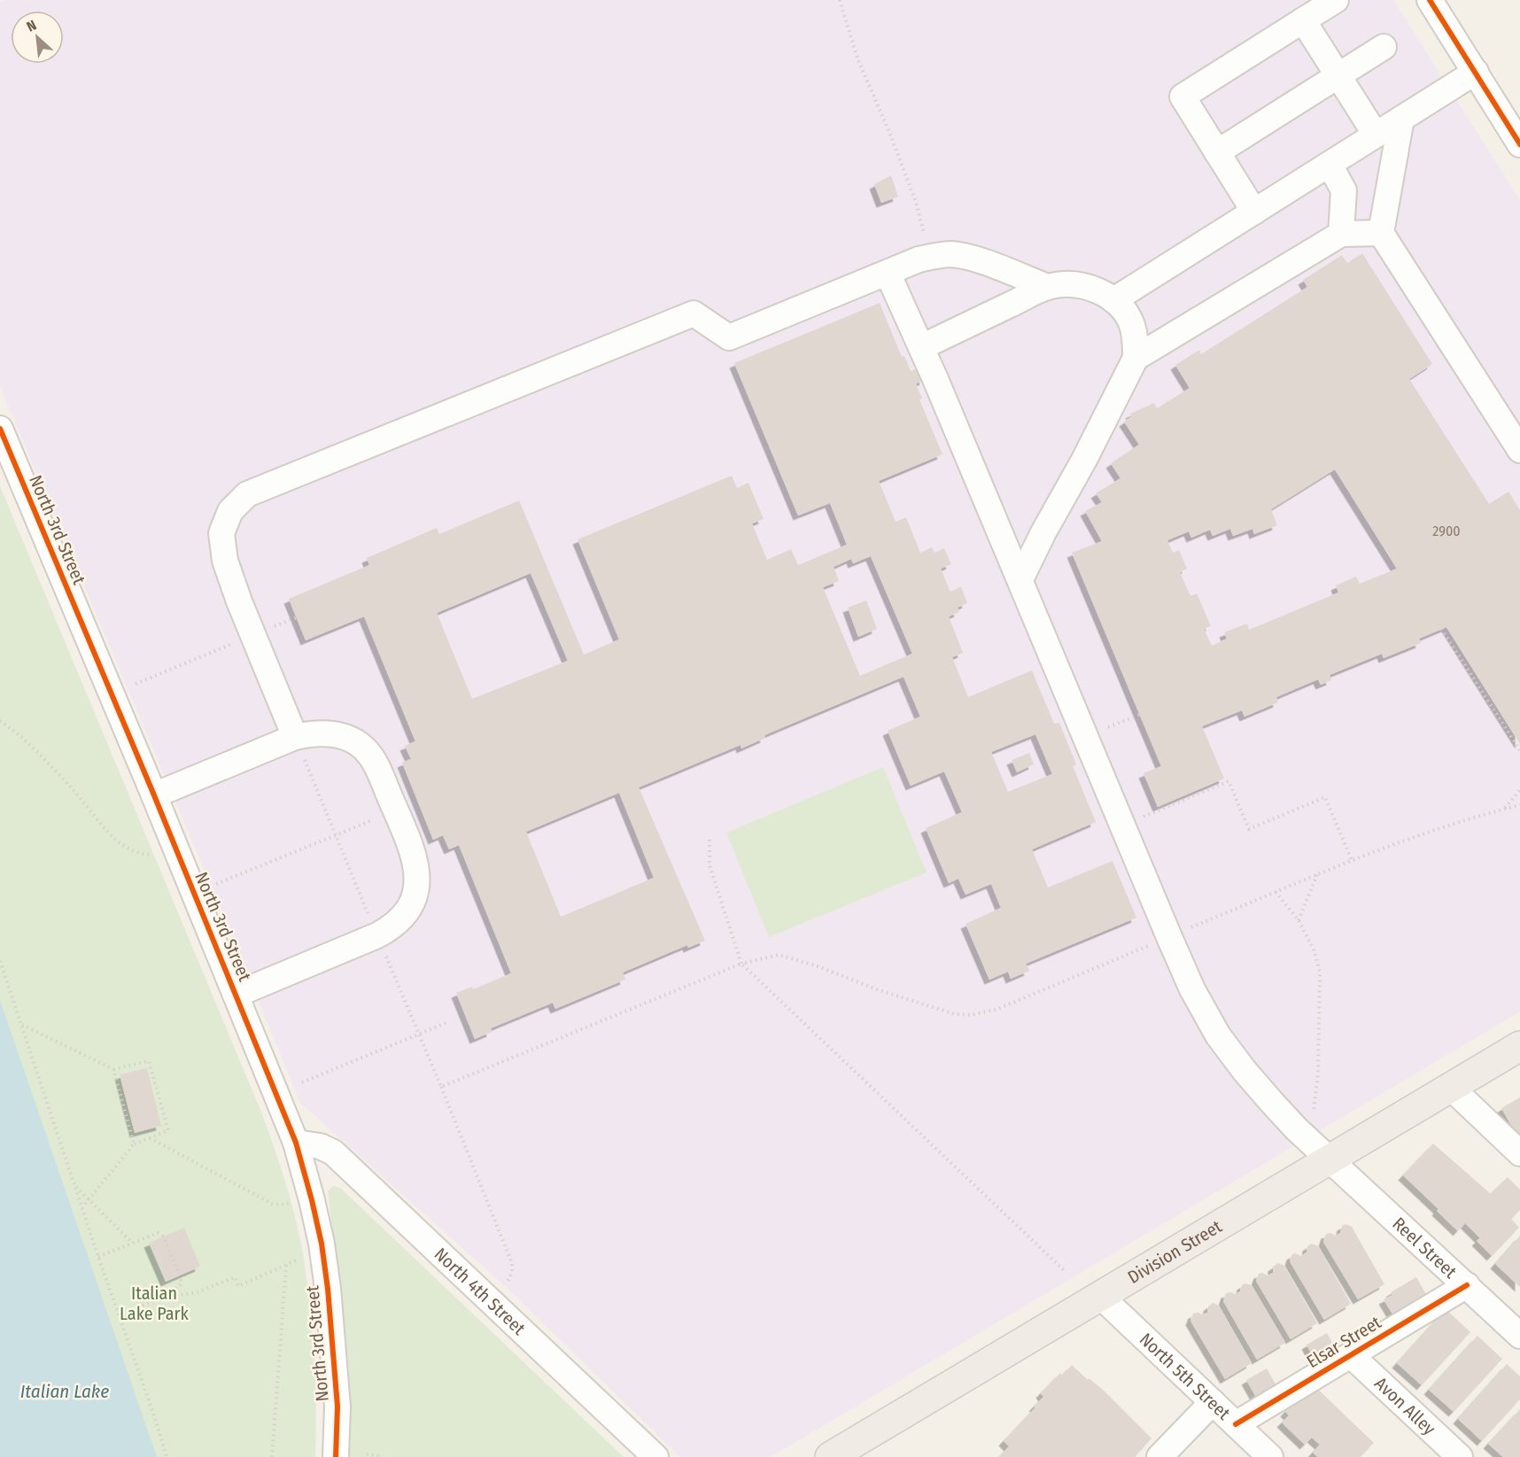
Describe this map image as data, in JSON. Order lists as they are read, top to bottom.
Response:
{
  "streets": {
    "main road": ["Division Street"],
    "street": [
      "North 3rd Street",
      "Reel Street",
      "North 4th Street",
      "Elsar Street",
      "North 5th Street",
      "Avon Alley"
    ]
  },
  "crossings": [
    ["North 3rd Street", "North 4th Street"],
    ["Reel Street", "Division Street"],
    ["Reel Street", "Elsar Street"],
    ["Division Street", "North 5th Street"],
    ["Elsar Street", "North 5th Street"],
    ["Elsar Street", "Avon Alley"]
  ],
  "water": ["Italian Lake"],
  "parks": ["Italian Lake Park"],
  "house_numbers": ["2900"],
  "north": "top left"
}
